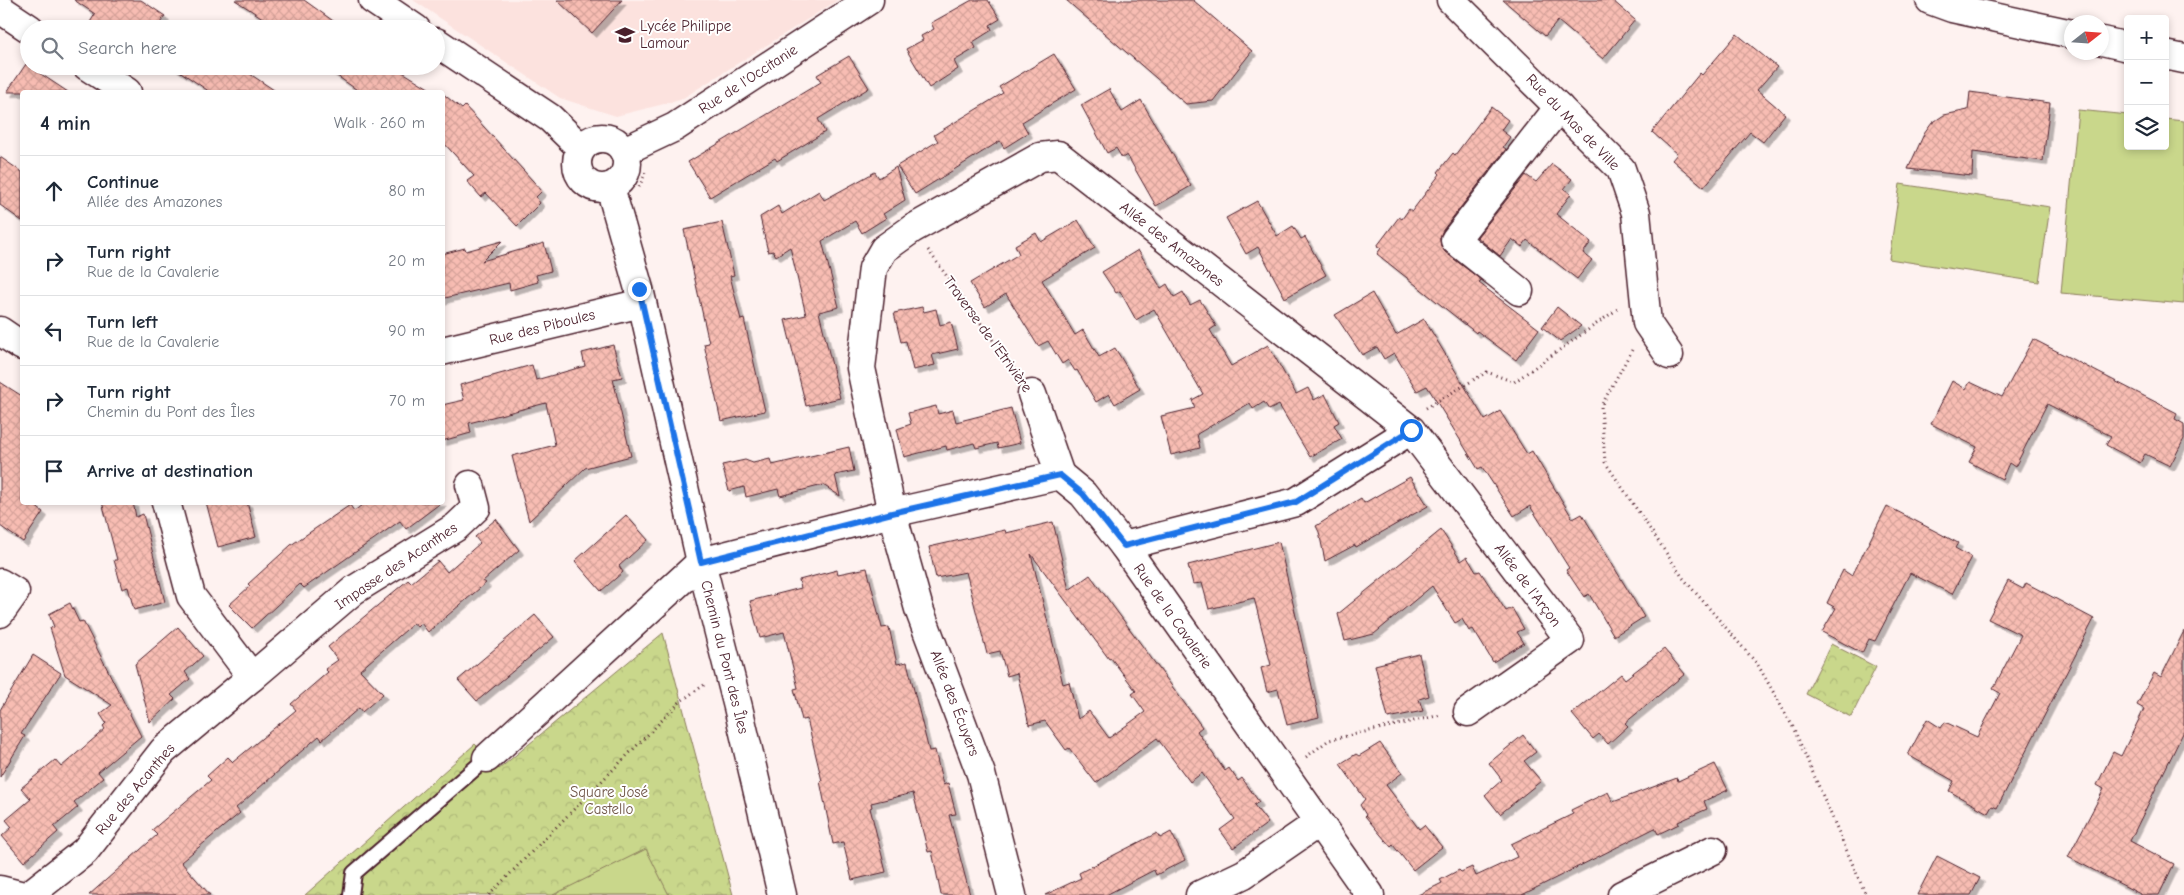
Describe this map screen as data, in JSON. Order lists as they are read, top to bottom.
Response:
{
  "streets": {
    "street": [
      "Rue de l'Occitanie",
      "Rue du Mas de Ville",
      "Allée des Amazones",
      "Rue des Piboules",
      "Traverse de l'Etrivière",
      "Impasse des Acanthes",
      "Allée de l'Arçon",
      "Rue de la Cavalerie",
      "Chemin du Pont des Îles",
      "Allée des Écuyers",
      "Rue des Acanthes"
    ]
  },
  "crossings": [
    ["Rue de l'Occitanie", "Chemin du Pont des Îles"],
    ["Allée des Amazones", "Traverse de l'Etrivière"],
    ["Allée des Amazones", "Allée de l'Arçon"],
    ["Allée des Amazones", "Allée des Écuyers"],
    ["Rue des Piboules", "Chemin du Pont des Îles"],
    ["Traverse de l'Etrivière", "Rue de la Cavalerie"],
    ["Impasse des Acanthes", "Rue des Acanthes"]
  ],
  "parks": ["Square José Castello"],
  "places": {
    "school or university": ["Lycée Philippe Lamour"]
  },
  "north": "right",
  "page": {
    "map_buttons": ["+", "−"],
    "search": "Search here",
    "heading": ["4 min", "Walk · 260 m"],
    "list": [
      ["Continue", "Allée des Amazones", "80 m"],
      ["Turn right", "Rue de la Cavalerie", "20 m"],
      ["Turn left", "Rue de la Cavalerie", "90 m"],
      ["Turn right", "Chemin du Pont des Îles", "70 m"],
      "Arrive at destination"
    ]
  }
}
